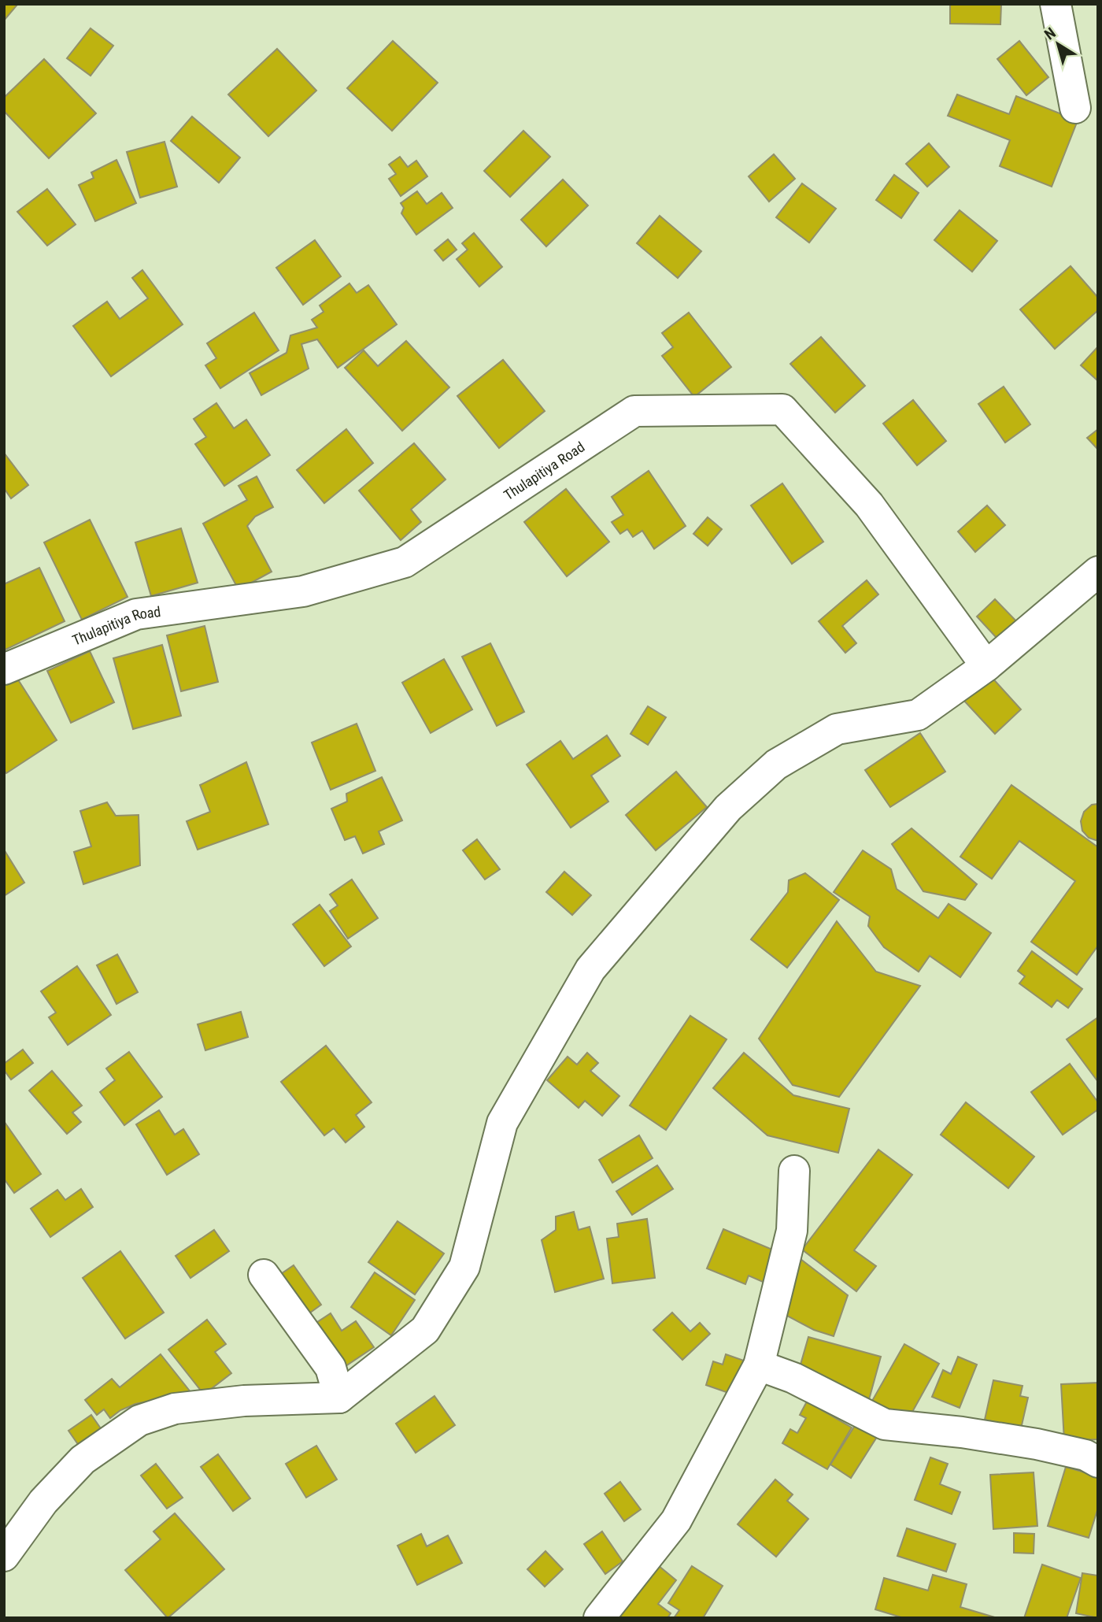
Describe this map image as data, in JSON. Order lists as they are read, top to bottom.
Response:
{
  "streets": {
    "street": ["Thulapitiya Road"]
  },
  "north": "top left"
}
